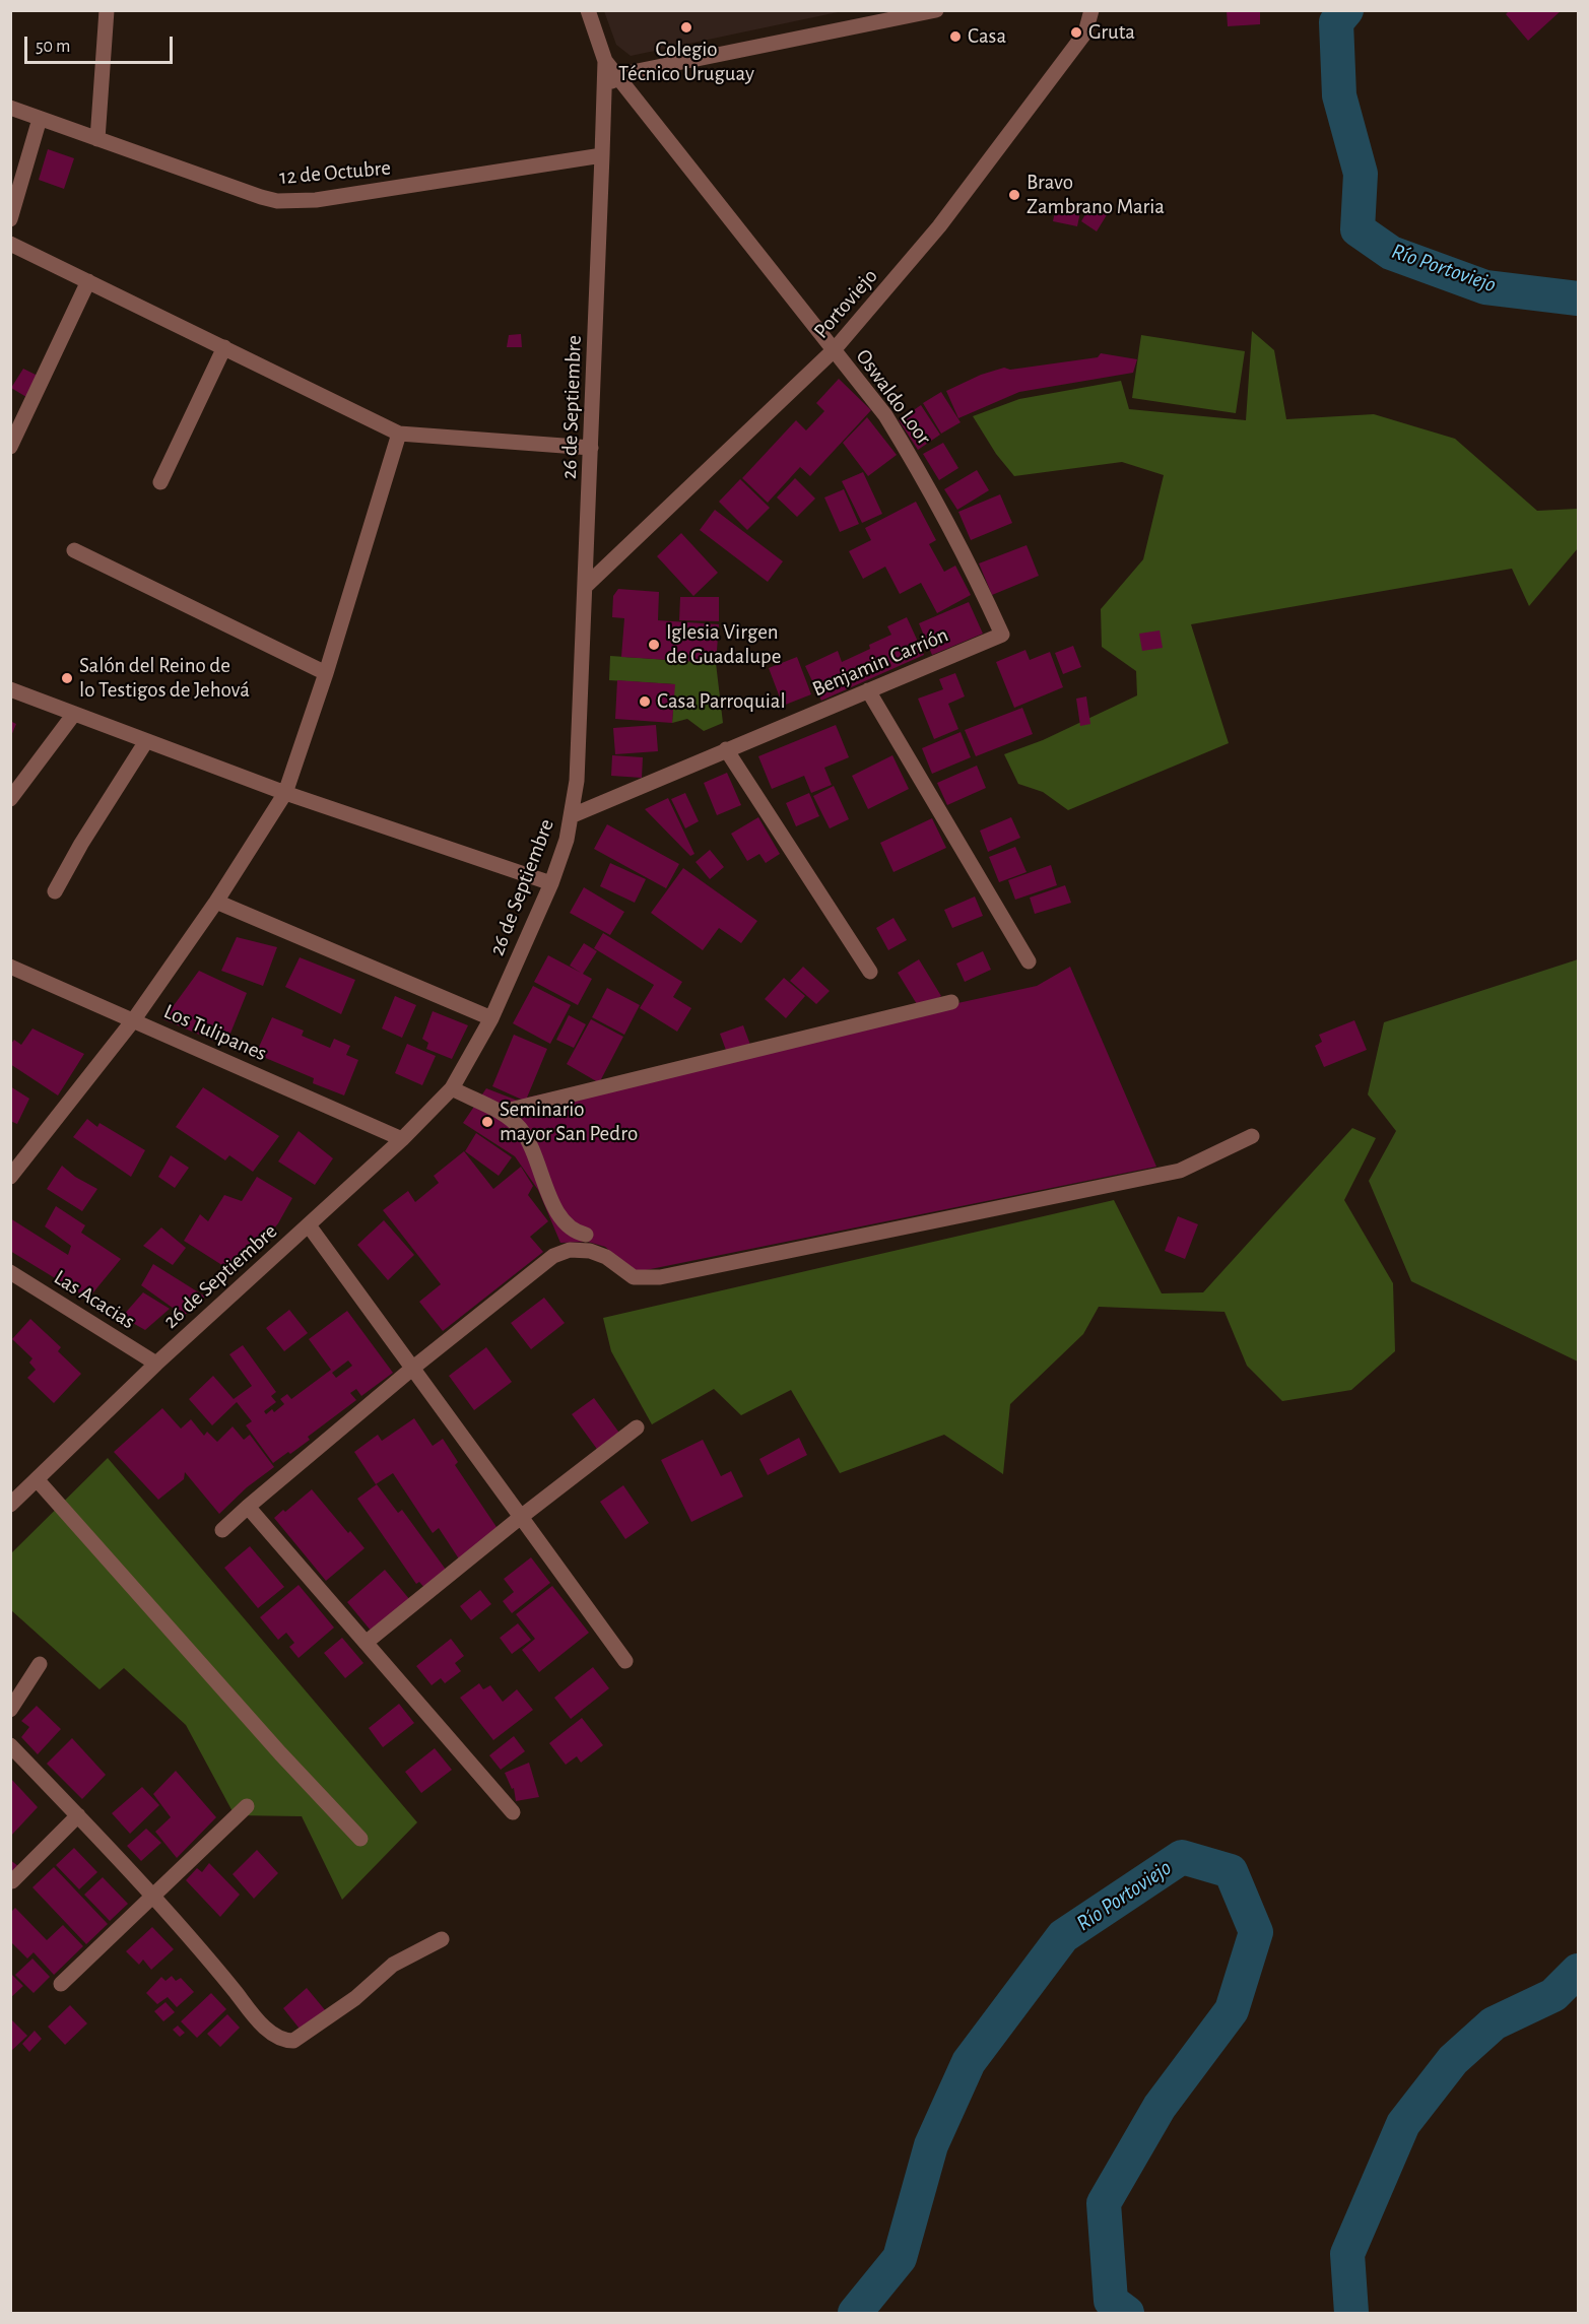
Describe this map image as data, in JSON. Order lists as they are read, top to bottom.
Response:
{
  "streets": {
    "street": [
      "12 de Octubre",
      "Portoviejo",
      "Oswaldo Loor",
      "26 de Septiembre",
      "Benjamin Carrión",
      "Los Tulipanes",
      "Las Acacias"
    ]
  },
  "crossings": [
    ["12 de Octubre", "26 de Septiembre"],
    ["Portoviejo", "Oswaldo Loor"],
    ["Portoviejo", "26 de Septiembre"],
    ["Oswaldo Loor", "26 de Septiembre"],
    ["Oswaldo Loor", "Benjamin Carrión"],
    ["26 de Septiembre", "Benjamin Carrión"],
    ["26 de Septiembre", "Los Tulipanes"],
    ["26 de Septiembre", "Las Acacias"]
  ],
  "water": ["Río Portoviejo"],
  "places": [
    "Colegio Técnico Uruguay",
    "Gruta",
    "Casa",
    "Bravo Zambrano Maria",
    "Iglesia Virgen de Guadalupe",
    "Salón del Reino de lo Testigos de Jehová",
    "Casa Parroquial",
    "Seminario mayor San Pedro"
  ],
  "scale_bar": "50 m"
}
